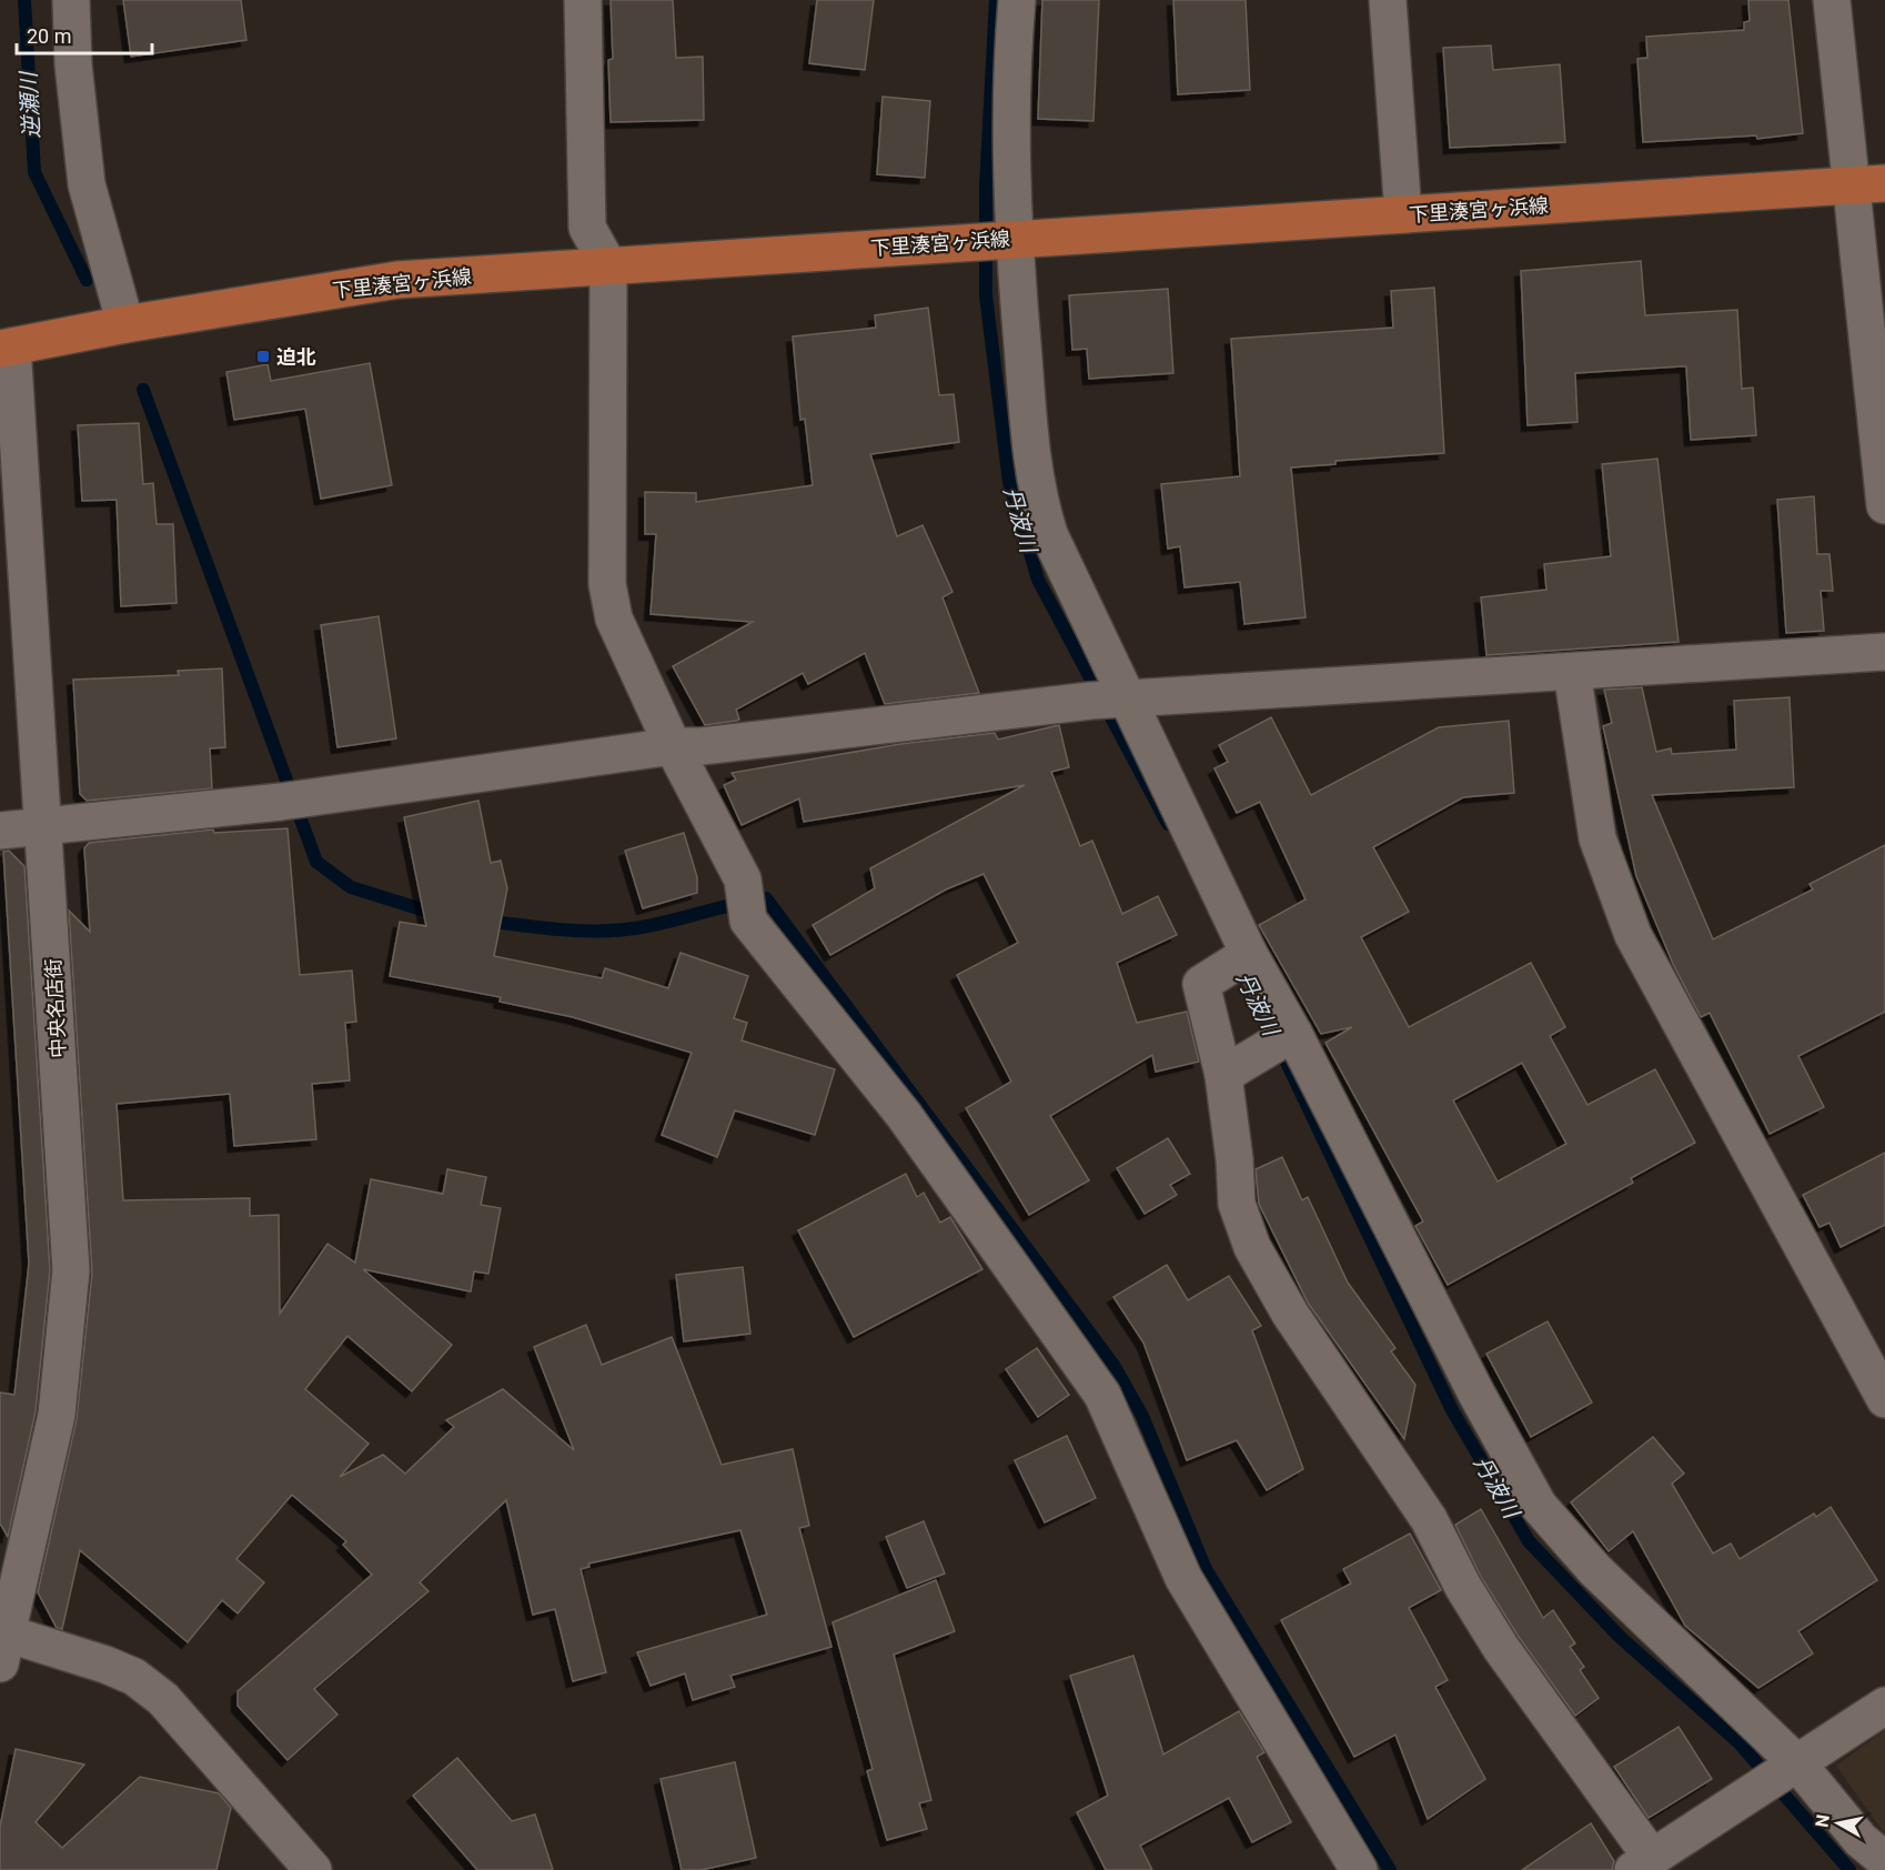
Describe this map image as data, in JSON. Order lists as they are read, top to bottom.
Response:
{
  "streets": {
    "main road": ["下里湊宮ヶ浜線"],
    "street": ["中央名店街"]
  },
  "crossings": [
    ["下里湊宮ヶ浜線", "中央名店街"]
  ],
  "water": ["逆瀬川", "丹波川"],
  "places": {
    "transit": ["迫北"]
  },
  "scale_bar": "20 m",
  "north": "left"
}
